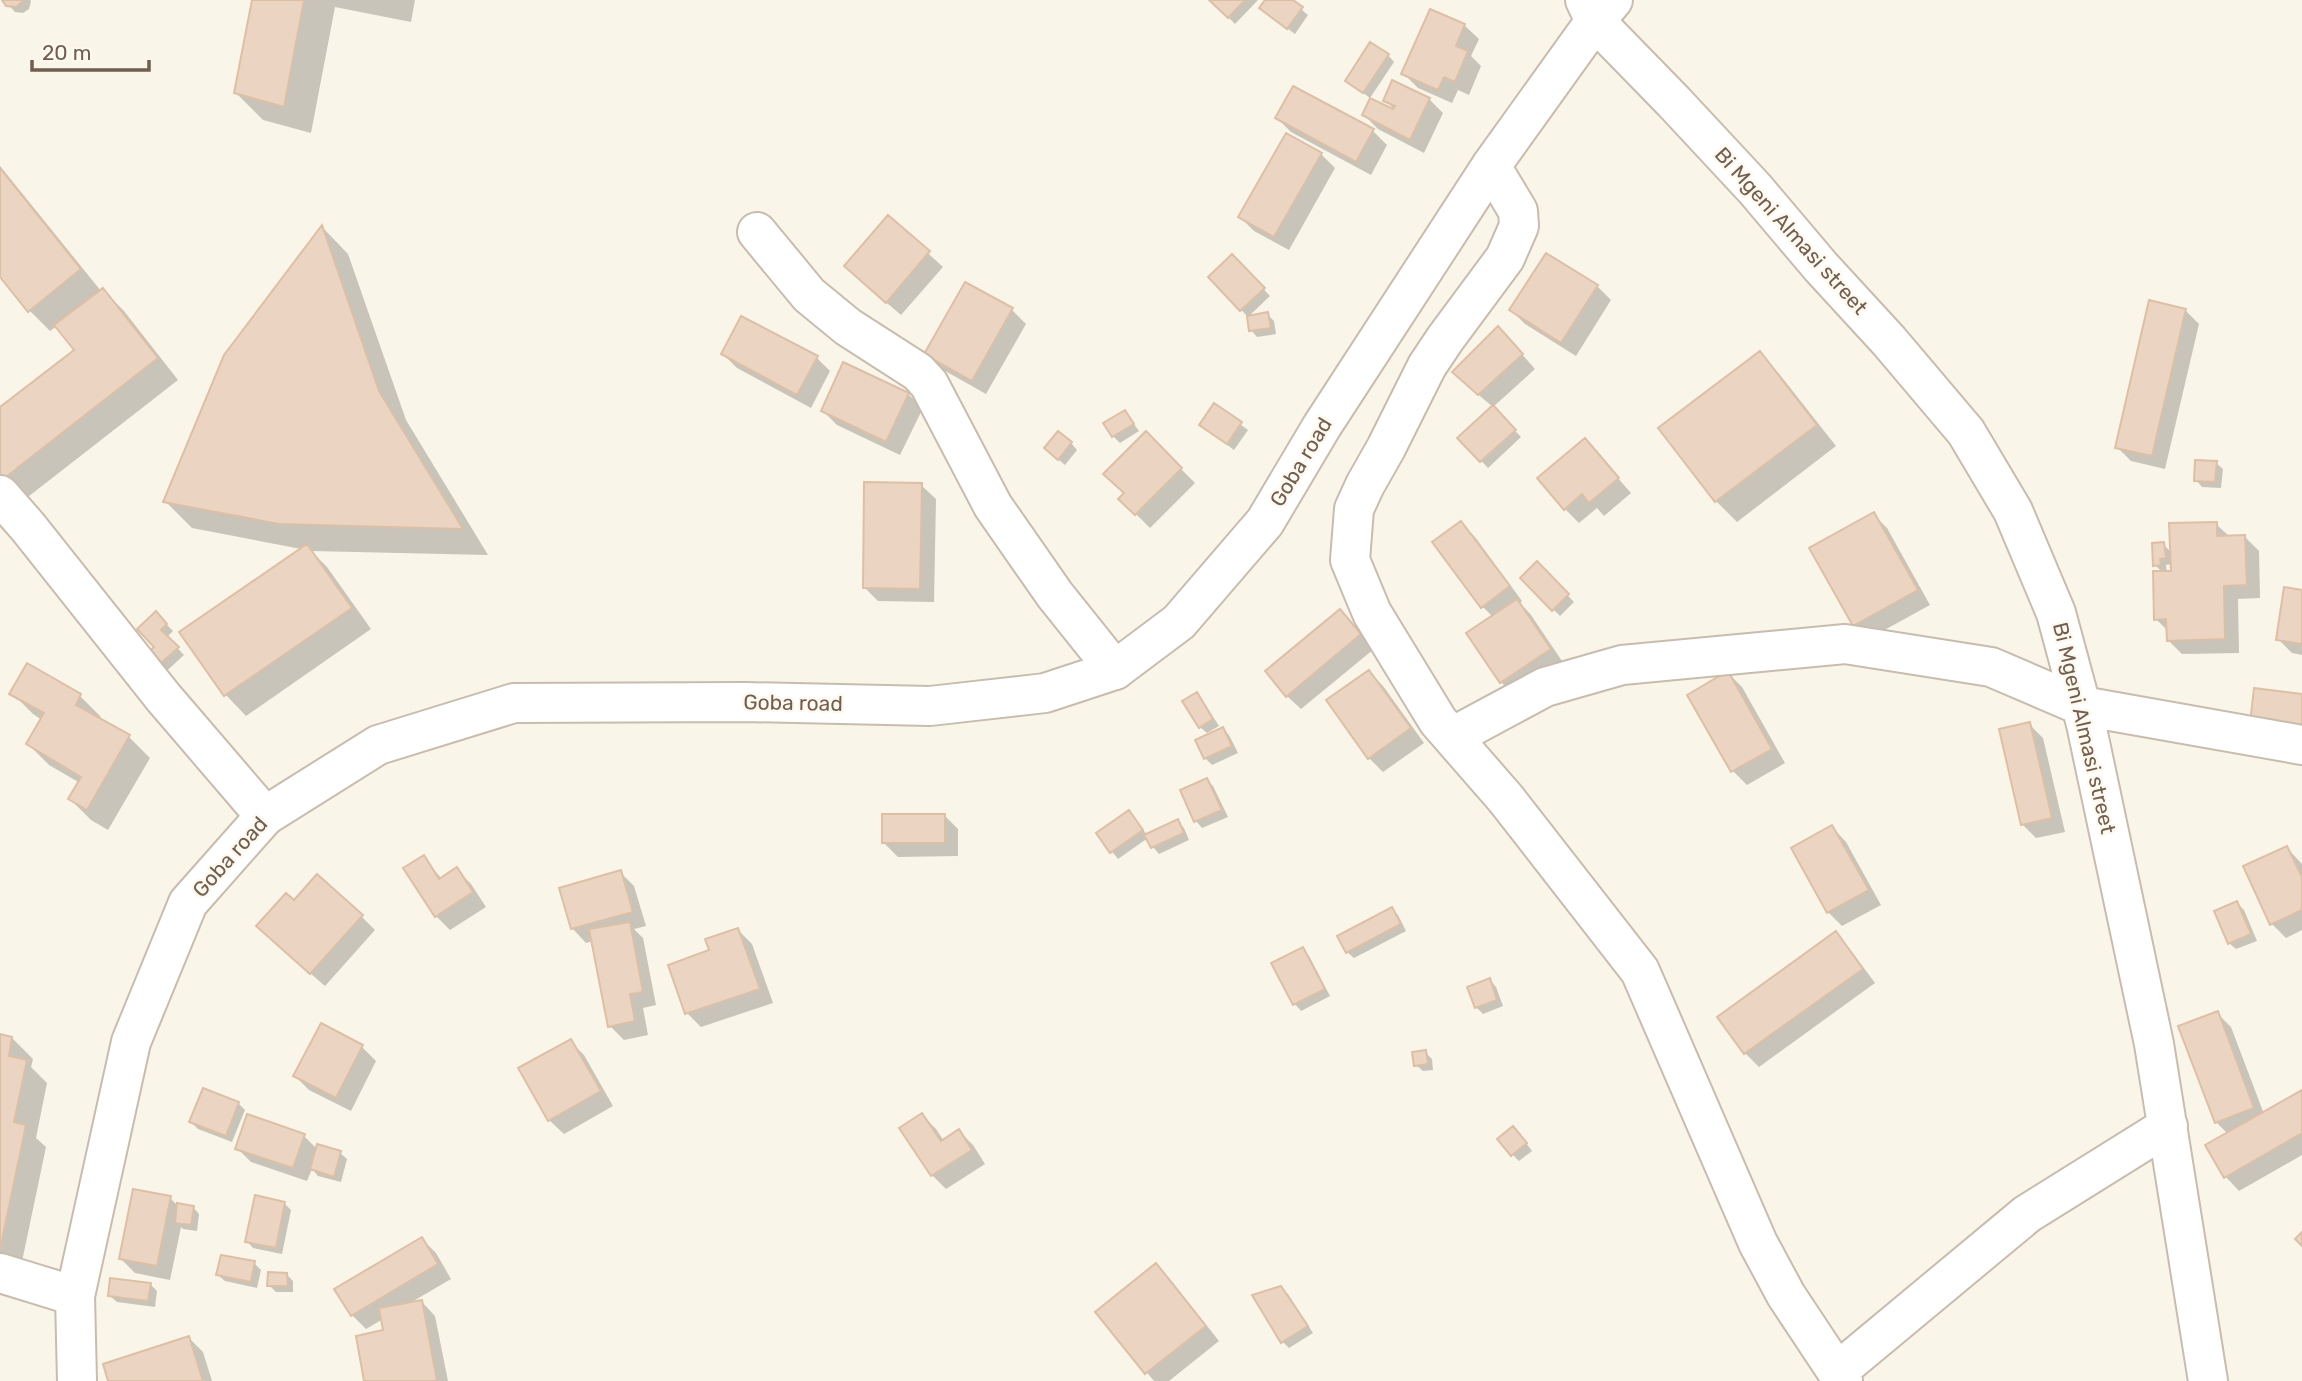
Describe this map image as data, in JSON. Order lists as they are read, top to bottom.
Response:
{
  "streets": {
    "street": ["Bi Mgeni Almasi street", "Goba road"]
  },
  "crossings": [
    ["Bi Mgeni Almasi street", "Goba road"]
  ],
  "scale_bar": "20 m"
}
